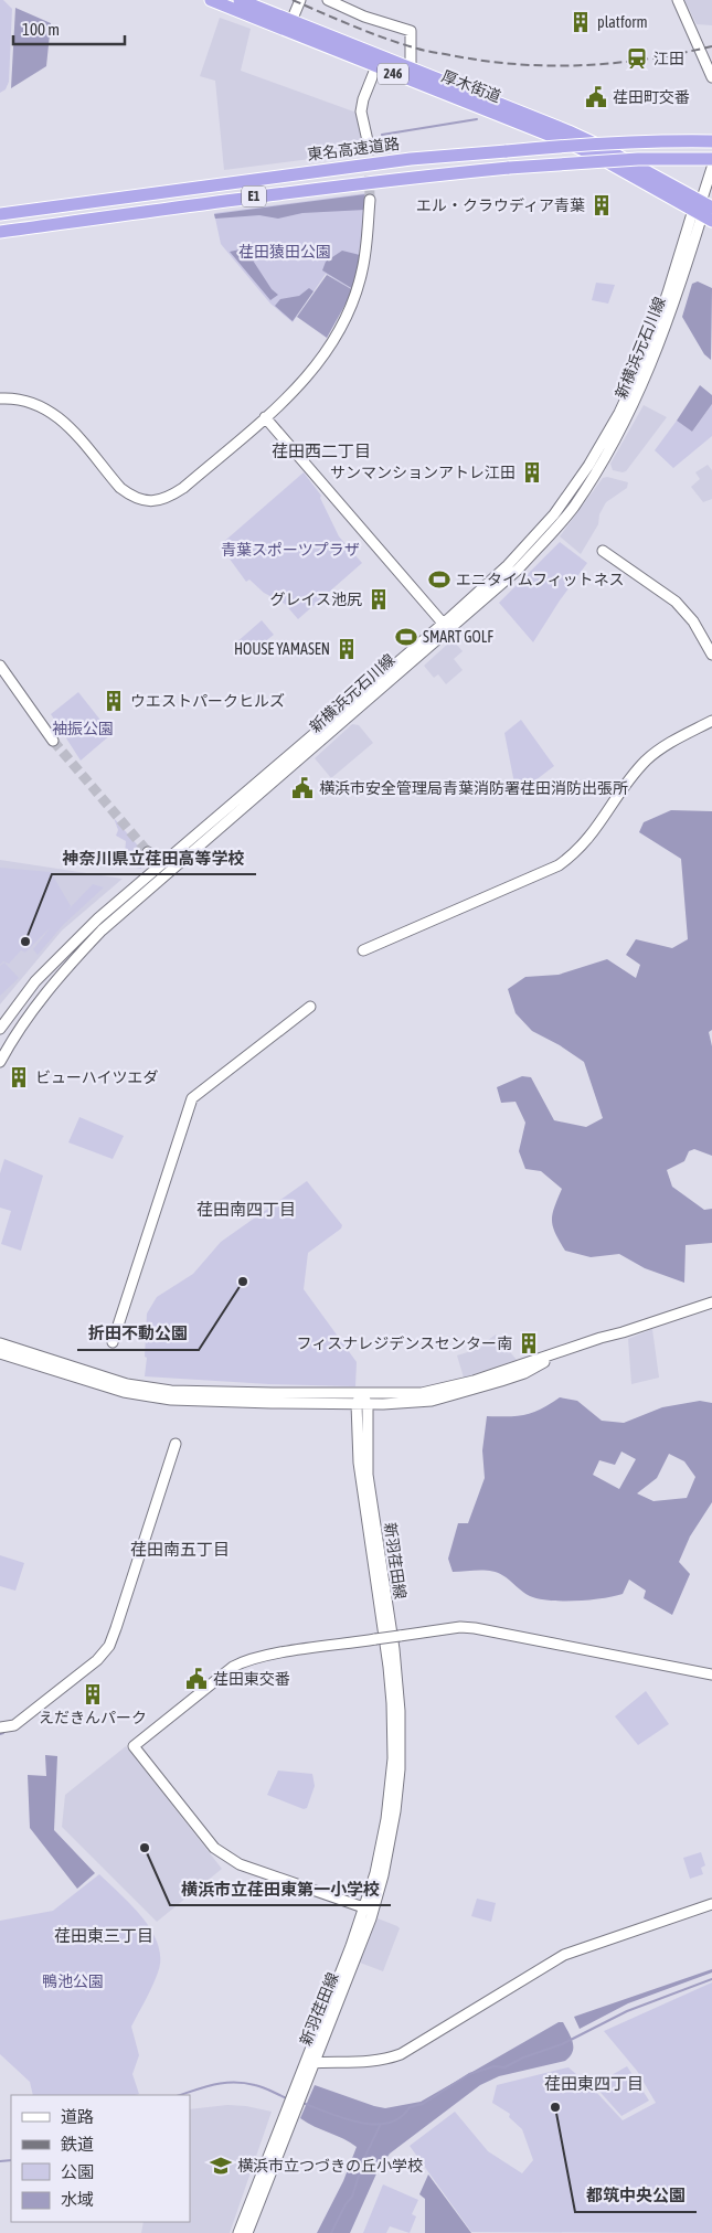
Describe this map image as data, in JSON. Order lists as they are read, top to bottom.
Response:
{
  "streets": {
    "highway": [
      "246",
      "厚木街道",
      "東名高速道路",
      "E1"
    ],
    "street": ["新横浜元石川線", "新羽荏田線"]
  },
  "crossings": [
    ["厚木街道", "新横浜元石川線"]
  ],
  "districts": [
    "荏田西二丁目",
    "荏田南四丁目",
    "荏田南五丁目",
    "荏田東三丁目",
    "荏田東四丁目"
  ],
  "parks": [
    "荏田猿田公園",
    "青葉スポーツプラザ",
    "袖振公園",
    "鴨池公園"
  ],
  "places": {
    "building": [
      "platform",
      "エル・クラウディア青葉",
      "サンマンションアトレ江田",
      "グレイス池尻",
      "HOUSE YAMASEN",
      "ウエストパークヒルズ",
      "ビューハイツエダ",
      "フィスナレジデンスセンター南",
      "えだきんパーク"
    ],
    "station": ["江田"],
    "public building": ["荏田町交番", "横浜市安全管理局青葉消防署荏田消防出張所", "荏田東交番"],
    "sports": ["エニタイムフィットネス", "SMART GOLF"],
    "other": [
      "神奈川県立荏田高等学校",
      "折田不動公園",
      "横浜市立荏田東第一小学校",
      "都筑中央公園"
    ],
    "school or university": ["横浜市立つづきの丘小学校"]
  },
  "legend": [
    "道路",
    "鉄道",
    "公園",
    "水域"
  ],
  "scale_bar": "100 m"
}
